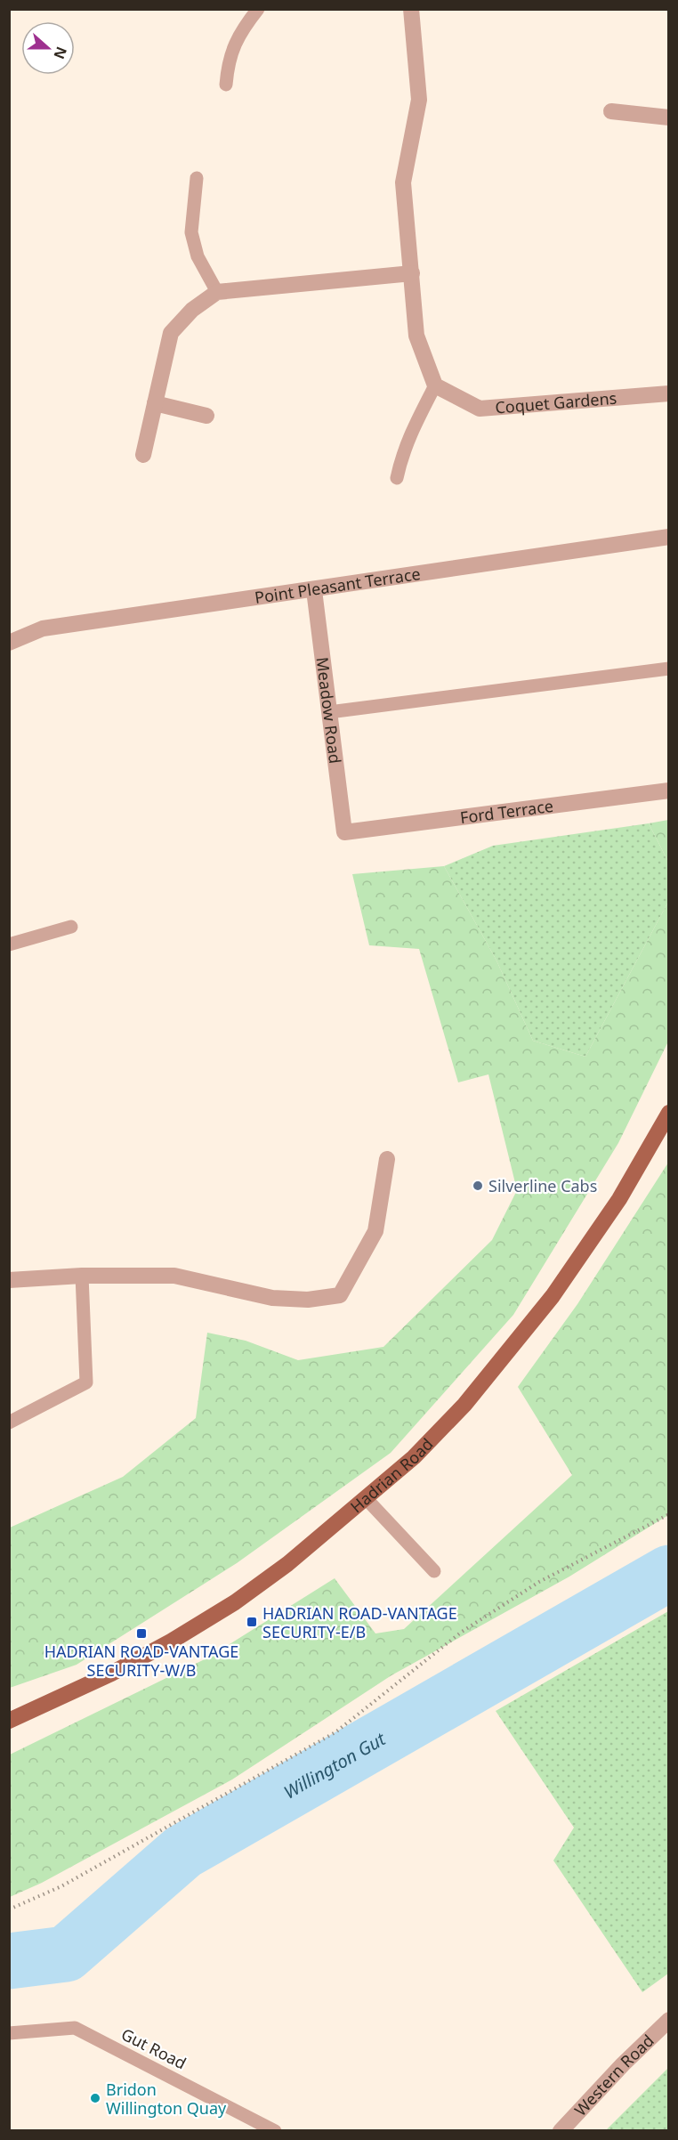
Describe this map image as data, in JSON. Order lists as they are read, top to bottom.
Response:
{
  "streets": {
    "main road": ["Hadrian Road"],
    "street": [
      "Coquet Gardens",
      "Point Pleasant Terrace",
      "Meadow Road",
      "Ford Terrace",
      "Western Road"
    ],
    "lane": ["Gut Road"]
  },
  "crossings": [
    ["Point Pleasant Terrace", "Meadow Road"],
    ["Meadow Road", "Ford Terrace"]
  ],
  "water": ["Willington Gut"],
  "places": {
    "other": ["Silverline Cabs", "Bridon Willington Quay"],
    "transit": ["HADRIAN ROAD-VANTAGE SECURITY-E/B", "HADRIAN ROAD-VANTAGE SECURITY-W/B"]
  },
  "north": "right"
}
